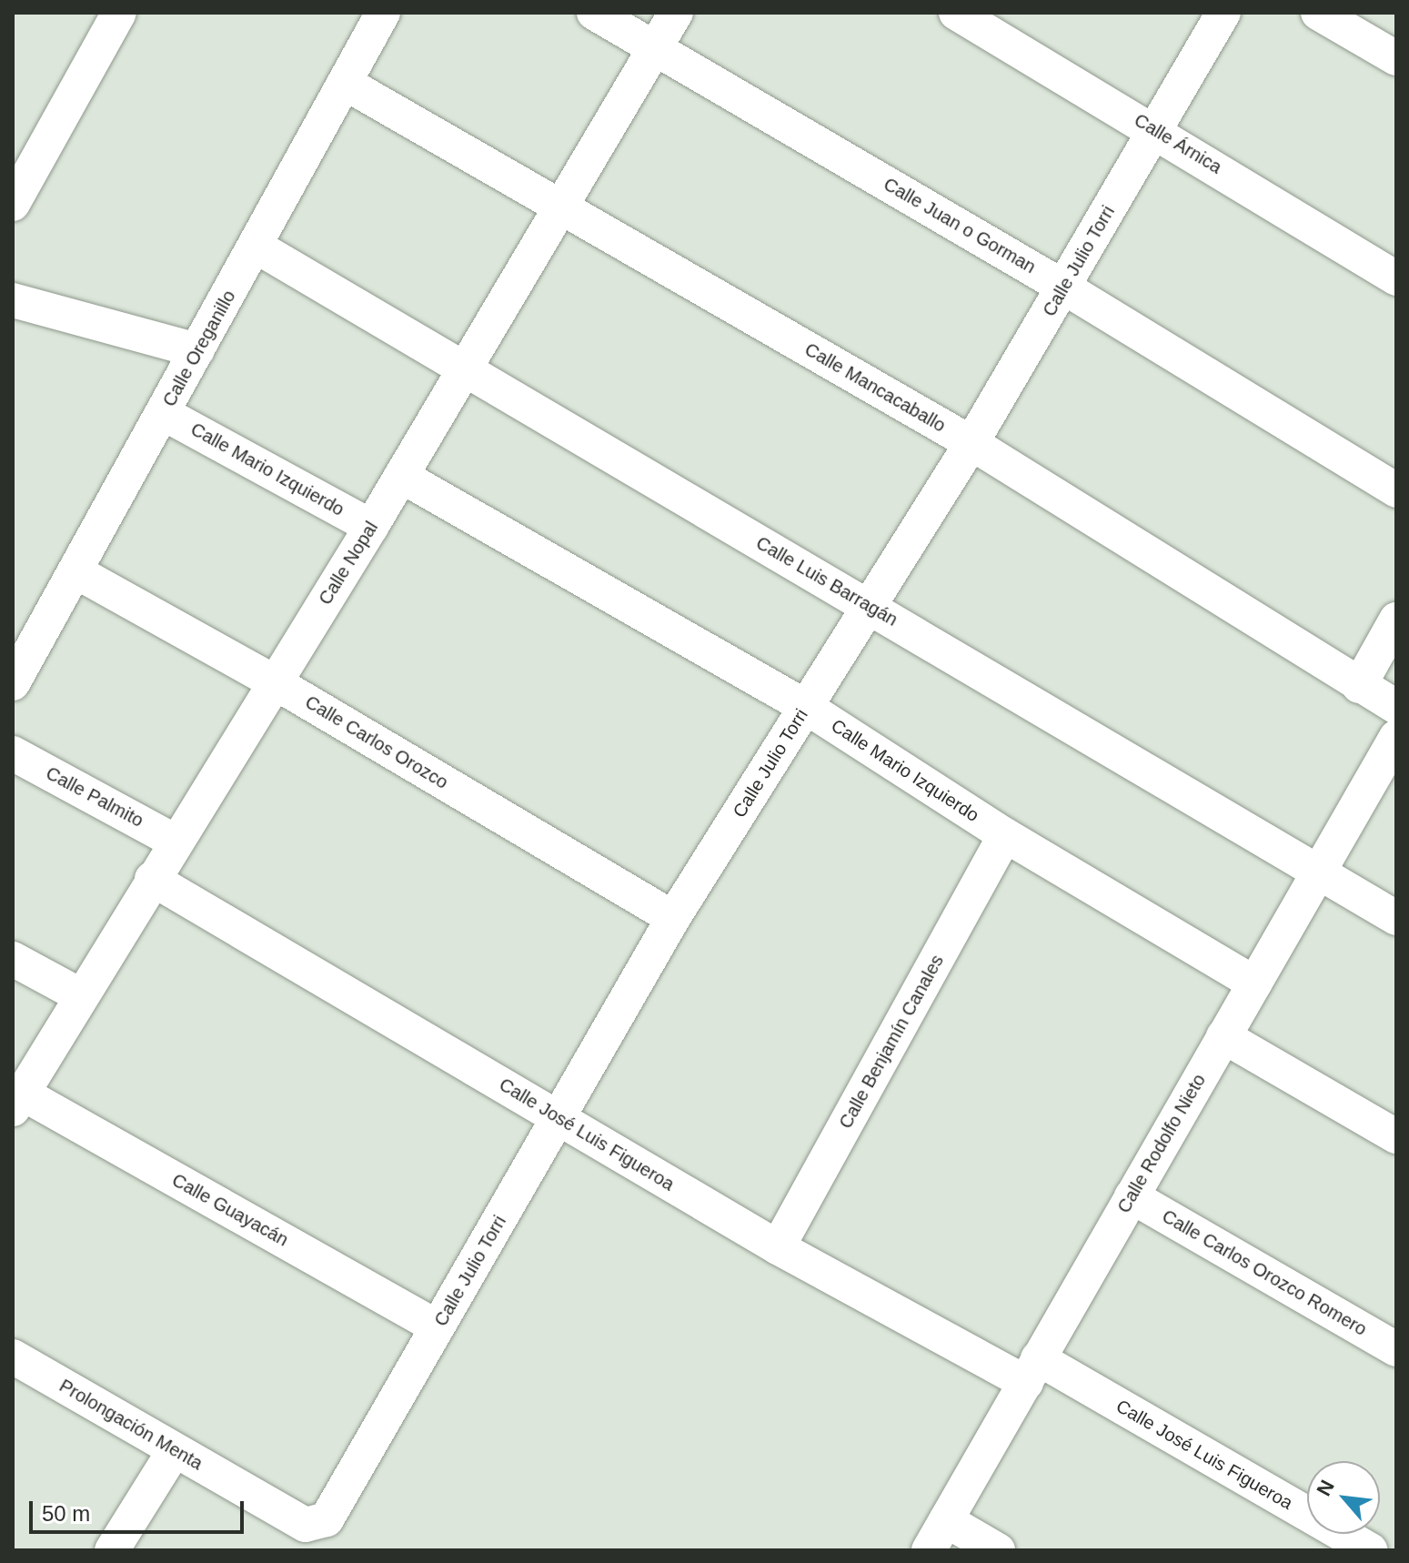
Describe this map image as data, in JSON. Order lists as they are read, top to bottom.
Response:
{
  "streets": {
    "street": [
      "Calle Árnica",
      "Calle Juan o Gorman",
      "Calle Julio Torri",
      "Calle Oreganillo",
      "Calle Mancacaballo",
      "Calle Mario Izquierdo",
      "Calle Nopal",
      "Calle Luis Barragán",
      "Calle Carlos Orozco",
      "Calle Palmito",
      "Calle Benjamín Canales",
      "Calle José Luis Figueroa",
      "Calle Rodolfo Nieto",
      "Calle Guayacán",
      "Calle Carlos Orozco Romero",
      "Prolongación Menta"
    ]
  },
  "crossings": [
    ["Calle Árnica", "Calle Julio Torri"],
    ["Calle Juan o Gorman", "Calle Julio Torri"],
    ["Calle Juan o Gorman", "Calle Nopal"],
    ["Calle Julio Torri", "Calle Mancacaballo"],
    ["Calle Julio Torri", "Calle Mario Izquierdo"],
    ["Calle Julio Torri", "Calle Luis Barragán"],
    ["Calle Julio Torri", "Calle Carlos Orozco"],
    ["Calle Julio Torri", "Calle José Luis Figueroa"],
    ["Calle Julio Torri", "Calle Guayacán"],
    ["Calle Julio Torri", "Prolongación Menta"],
    ["Calle Oreganillo", "Calle Mancacaballo"],
    ["Calle Oreganillo", "Calle Mario Izquierdo"],
    ["Calle Oreganillo", "Calle Luis Barragán"],
    ["Calle Oreganillo", "Calle Carlos Orozco"],
    ["Calle Mancacaballo", "Calle Nopal"],
    ["Calle Mario Izquierdo", "Calle Nopal"],
    ["Calle Mario Izquierdo", "Calle Benjamín Canales"],
    ["Calle Mario Izquierdo", "Calle Rodolfo Nieto"],
    ["Calle Nopal", "Calle Luis Barragán"],
    ["Calle Nopal", "Calle Carlos Orozco"],
    ["Calle Nopal", "Calle Palmito"],
    ["Calle Nopal", "Calle José Luis Figueroa"],
    ["Calle Nopal", "Calle Guayacán"],
    ["Calle Luis Barragán", "Calle Rodolfo Nieto"],
    ["Calle Benjamín Canales", "Calle José Luis Figueroa"],
    ["Calle José Luis Figueroa", "Calle Rodolfo Nieto"],
    ["Calle Rodolfo Nieto", "Calle Carlos Orozco Romero"]
  ],
  "scale_bar": "50 m",
  "north": "top left"
}
